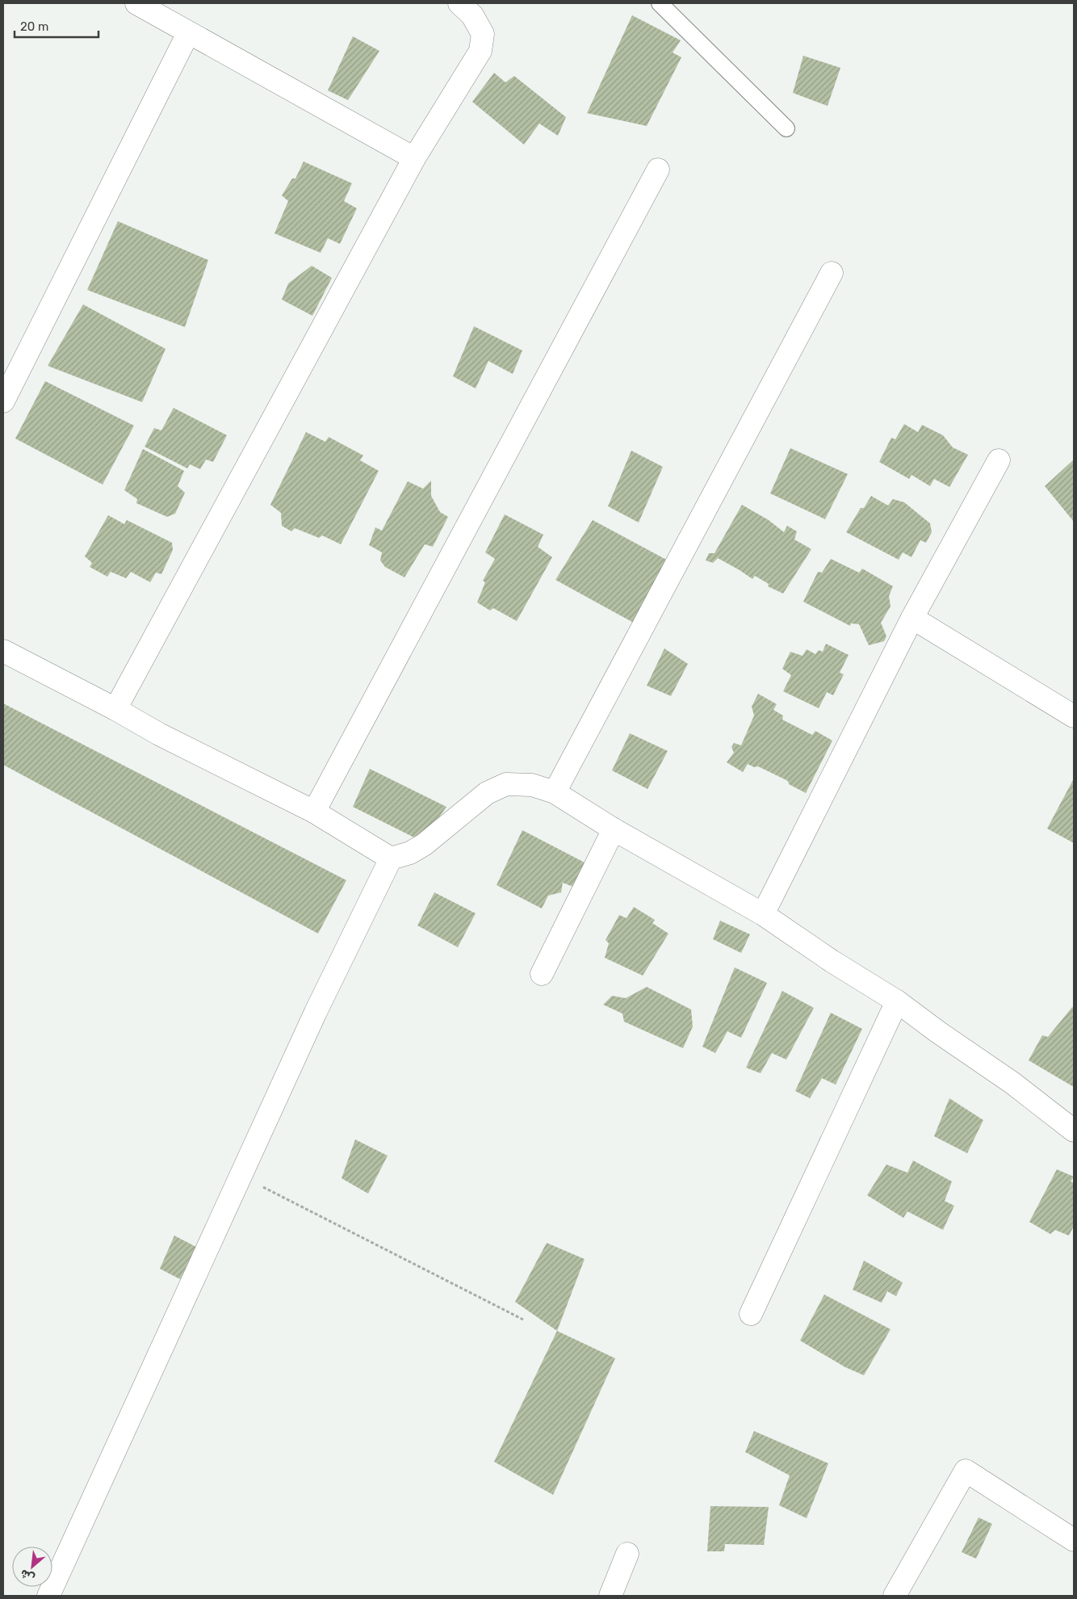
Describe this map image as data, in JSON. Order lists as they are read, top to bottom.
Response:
{
  "scale_bar": "20 m",
  "north": "bottom left"
}
